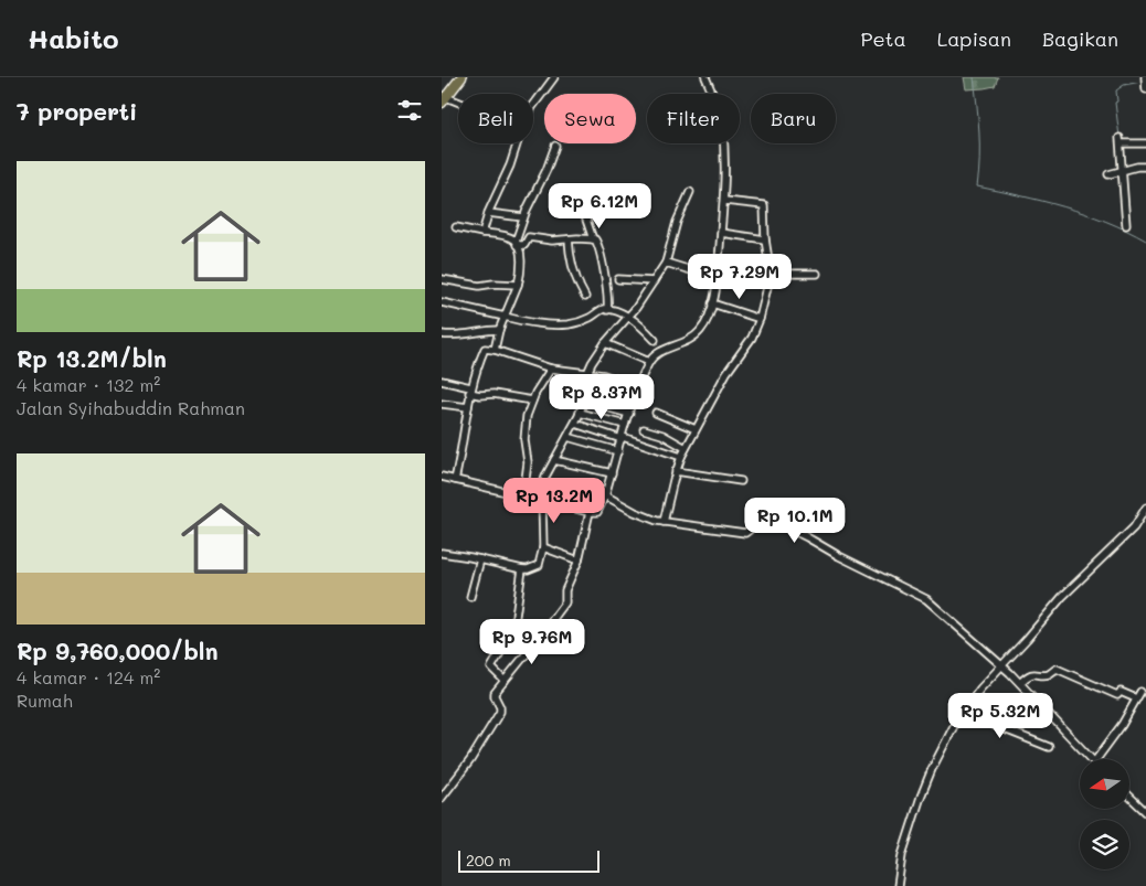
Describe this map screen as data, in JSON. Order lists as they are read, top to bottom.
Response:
{
  "scale_bar": "200 m",
  "north": "left",
  "page": {
    "header": "Habito",
    "nav": ["Peta", "Lapisan", "Bagikan"],
    "heading": "7 properti",
    "chip": [
      "Beli",
      "Sewa",
      "Filter",
      "Baru"
    ],
    "list": [
      {
        "name": "Rp 13.2M/bln",
        "note": "4 kamar · 132 m² · Jalan Syihabuddin Rahman"
      },
      {
        "name": "Rp 9,760,000/bln",
        "note": "4 kamar · 124 m² · Rumah"
      }
    ],
    "price": [
      "Rp 6.12M",
      "Rp 7.29M",
      "Rp 8.37M",
      "Rp 13.2M",
      "Rp 10.1M",
      "Rp 9.76M",
      "Rp 5.32M"
    ],
    "scale": "200 m"
  }
}
